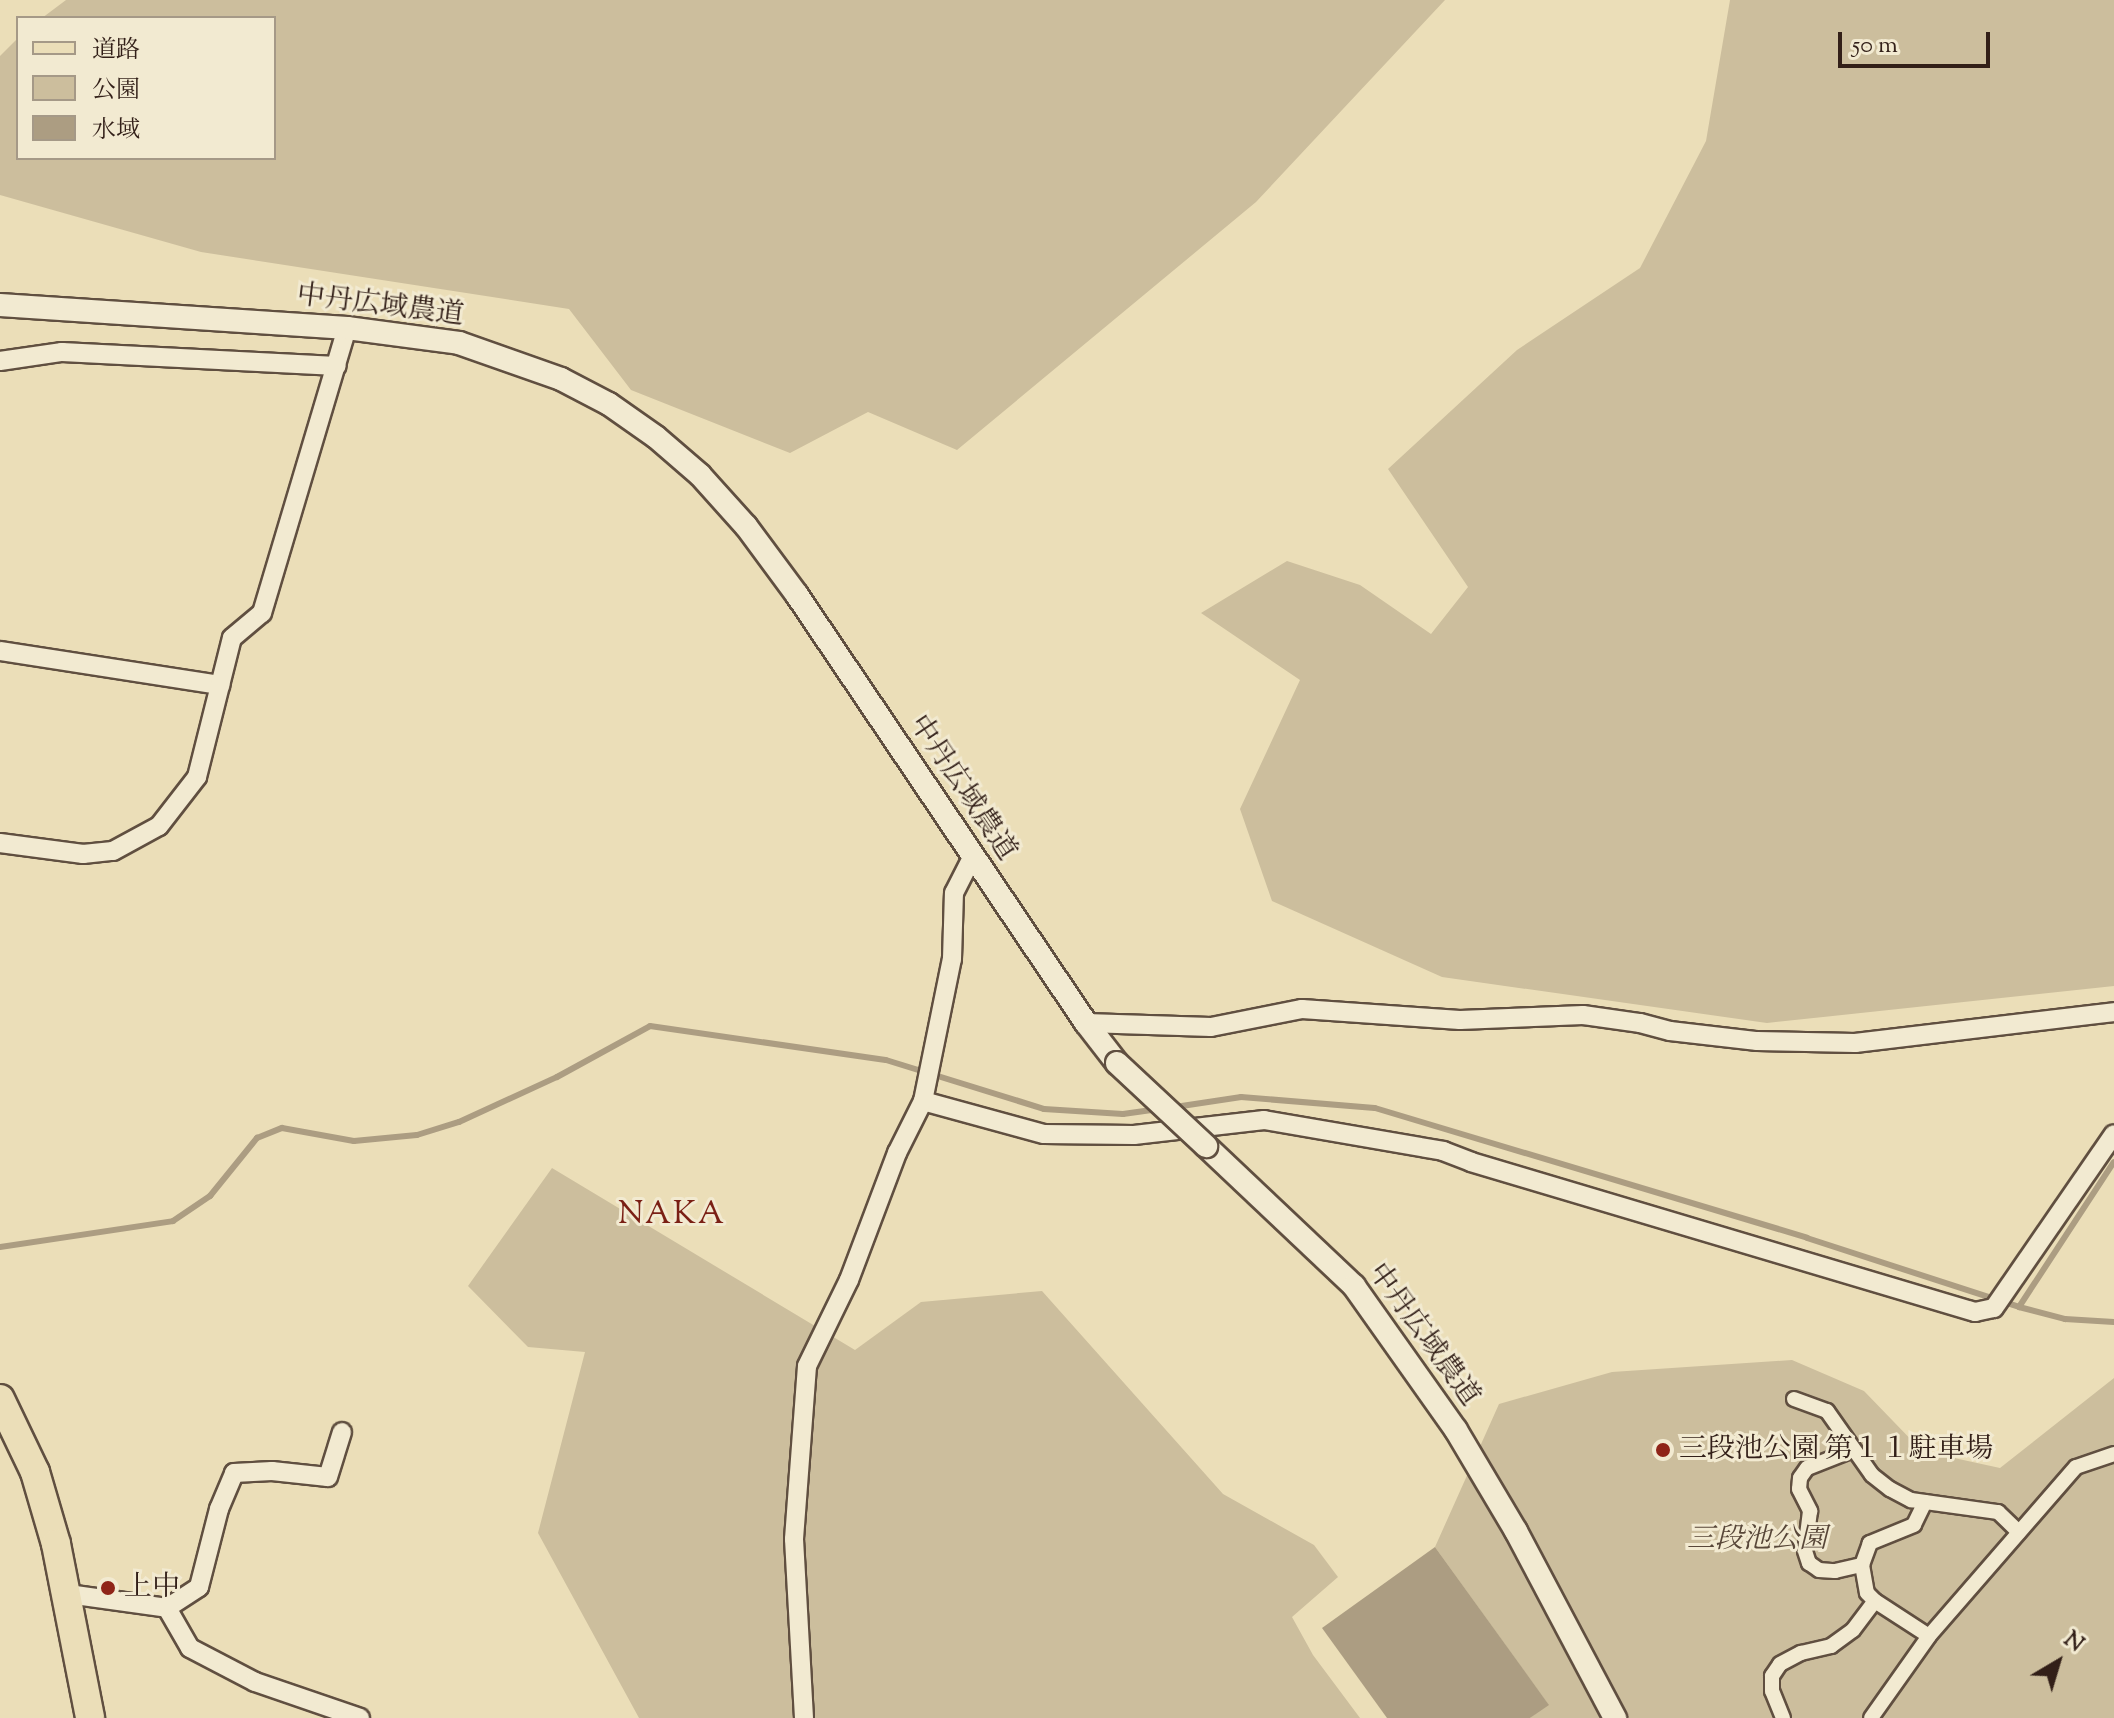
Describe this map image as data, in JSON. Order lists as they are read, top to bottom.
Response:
{
  "streets": {
    "street": ["中丹広域農道"]
  },
  "districts": ["NAKA"],
  "parks": ["三段池公園"],
  "places": ["三段池公園 第１１駐車場", "上中"],
  "legend": ["道路", "公園", "水域"],
  "scale_bar": "50 m",
  "north": "top right"
}
